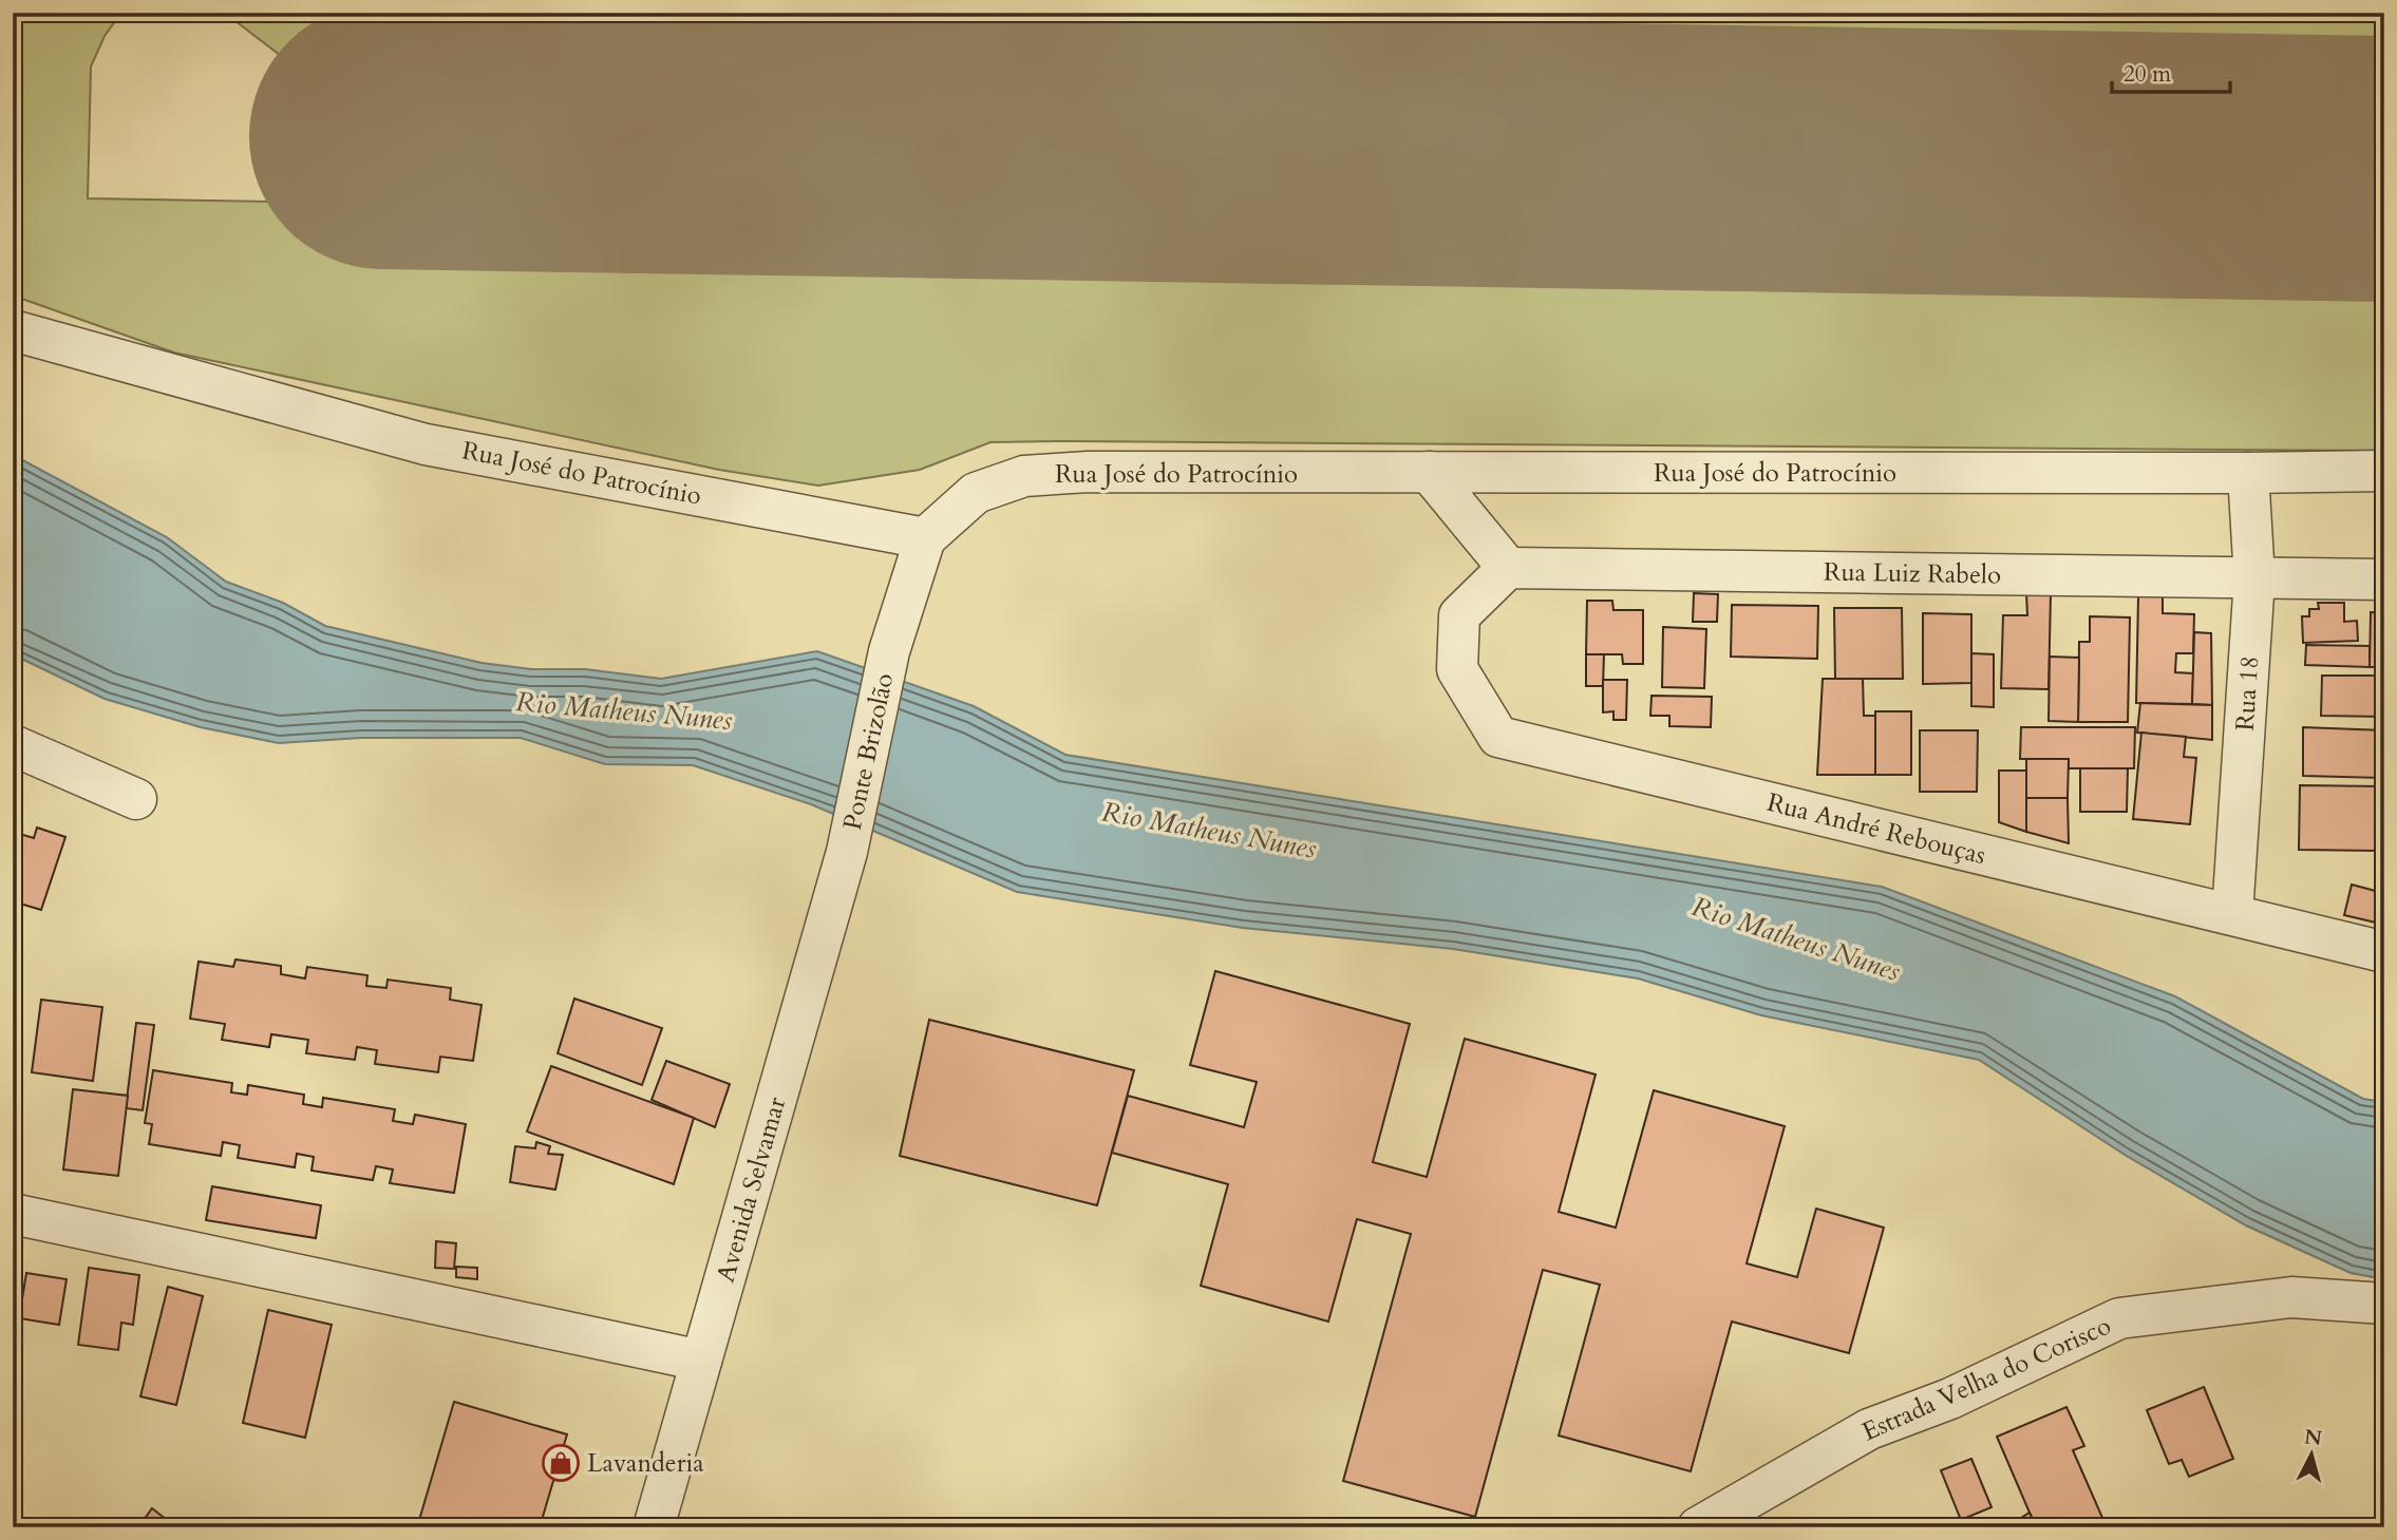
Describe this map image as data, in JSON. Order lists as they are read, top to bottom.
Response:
{
  "streets": {
    "street": [
      "Rua José do Patrocínio",
      "Rua Luiz Rabelo",
      "Rua 18",
      "Ponte Brizolão",
      "Rua André Rebouças",
      "Avenida Selvamar",
      "Estrada Velha do Corisco"
    ]
  },
  "crossings": [
    ["Rua José do Patrocínio", "Rua 18"],
    ["Rua José do Patrocínio", "Ponte Brizolão"],
    ["Rua Luiz Rabelo", "Rua 18"],
    ["Rua Luiz Rabelo", "Rua André Rebouças"],
    ["Rua 18", "Rua André Rebouças"],
    ["Ponte Brizolão", "Avenida Selvamar"]
  ],
  "water": ["Rio Matheus Nunes"],
  "places": {
    "shop": ["Lavanderia"]
  },
  "scale_bar": "20 m",
  "north": "top"
}
